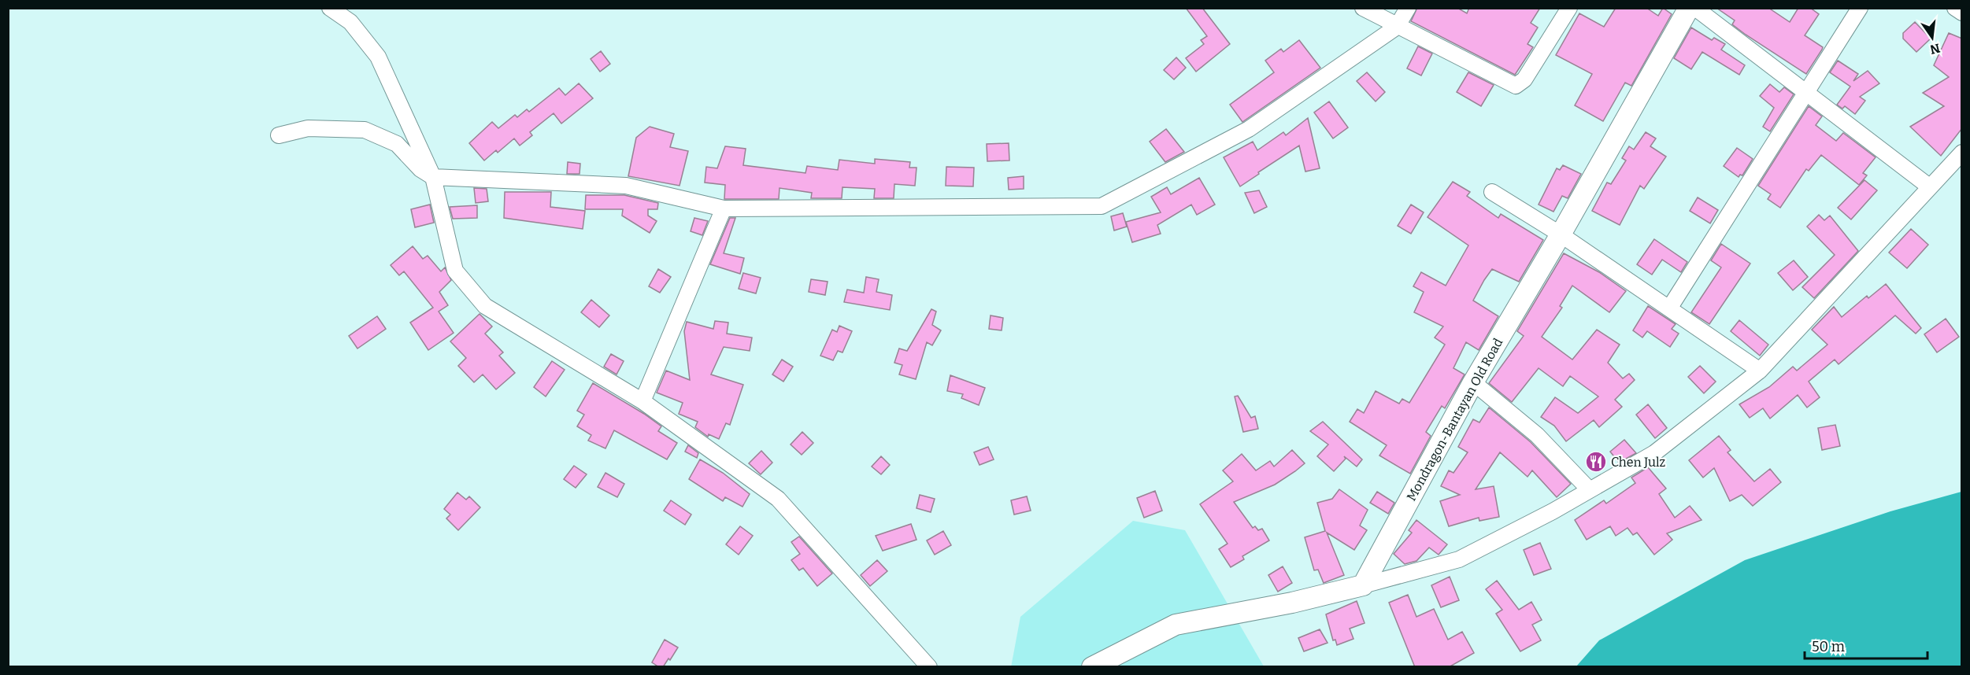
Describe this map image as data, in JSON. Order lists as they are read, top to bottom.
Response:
{
  "streets": {
    "street": ["Mondragon-Bantayan Old Road"]
  },
  "places": {
    "restaurant": ["Chen Julz"]
  },
  "scale_bar": "50 m",
  "north": "bottom"
}
